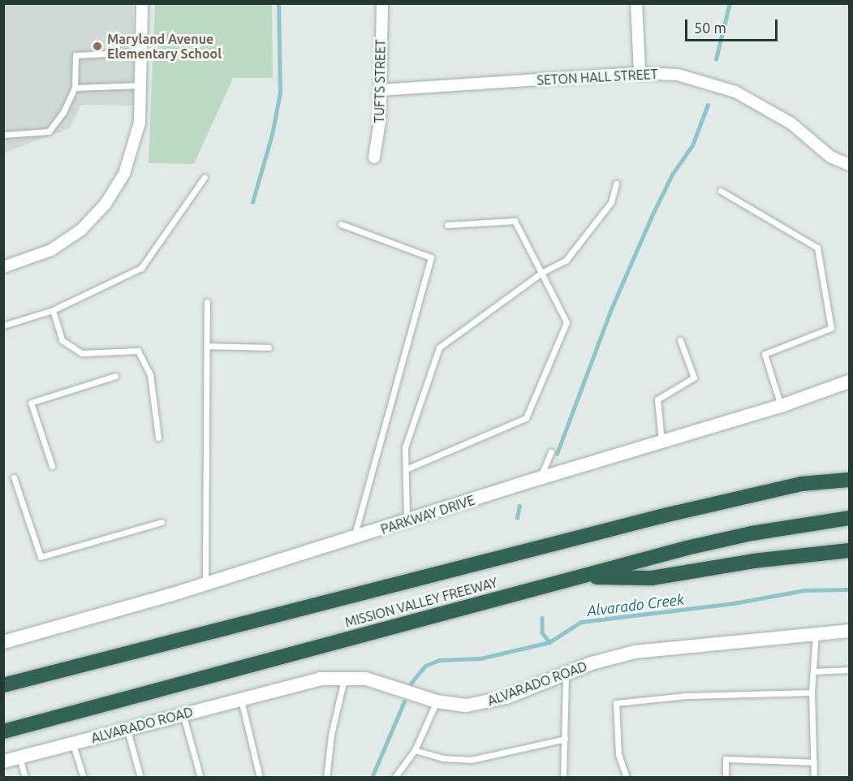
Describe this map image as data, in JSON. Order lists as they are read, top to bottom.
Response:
{
  "streets": {
    "highway": ["MISSION VALLEY FREEWAY"],
    "street": [
      "SETON HALL STREET",
      "TUFTS STREET",
      "PARKWAY DRIVE",
      "ALVARADO ROAD"
    ]
  },
  "crossings": [
    ["SETON HALL STREET", "TUFTS STREET"]
  ],
  "water": ["Alvarado Creek"],
  "places": ["Maryland Avenue Elementary School"],
  "scale_bar": "50 m"
}
